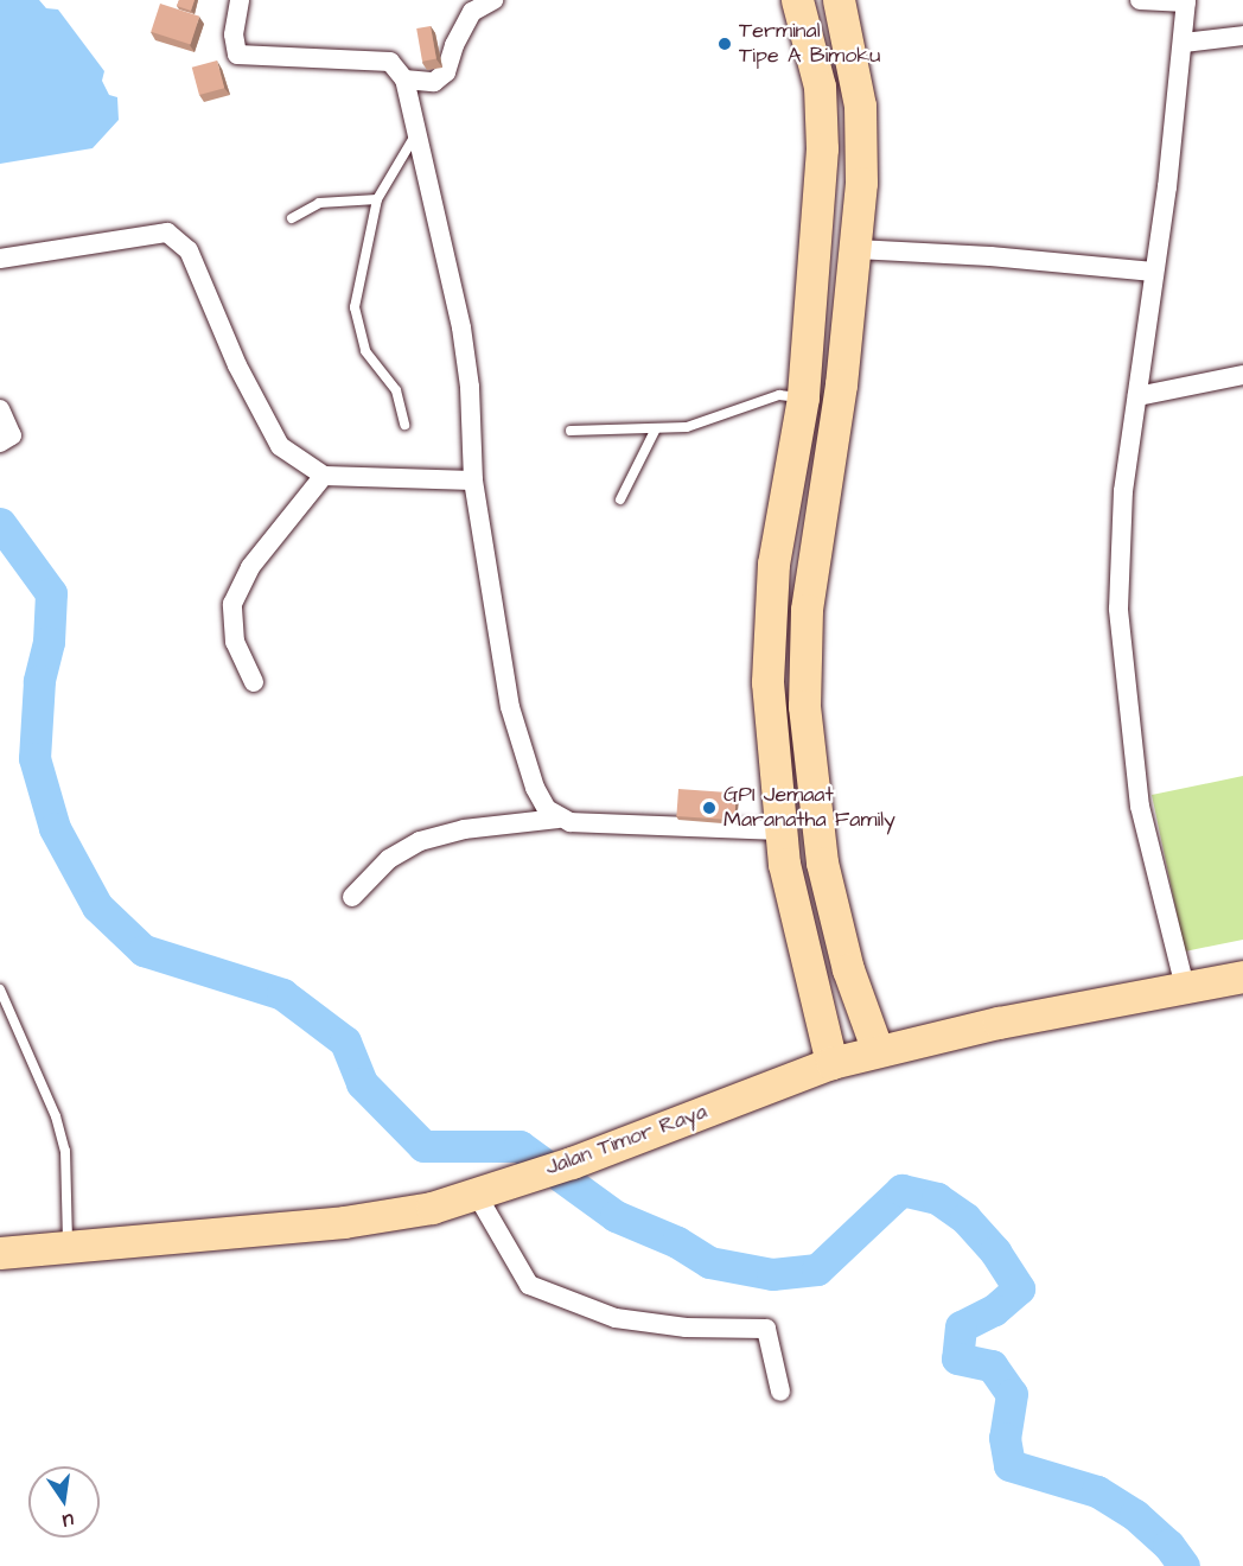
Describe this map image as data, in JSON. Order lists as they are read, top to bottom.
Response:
{
  "streets": {
    "highway": ["Jalan Timor Raya"]
  },
  "places": ["Terminal Tipe A Bimoku", "GPI Jemaat Maranatha Family"],
  "north": "bottom"
}
